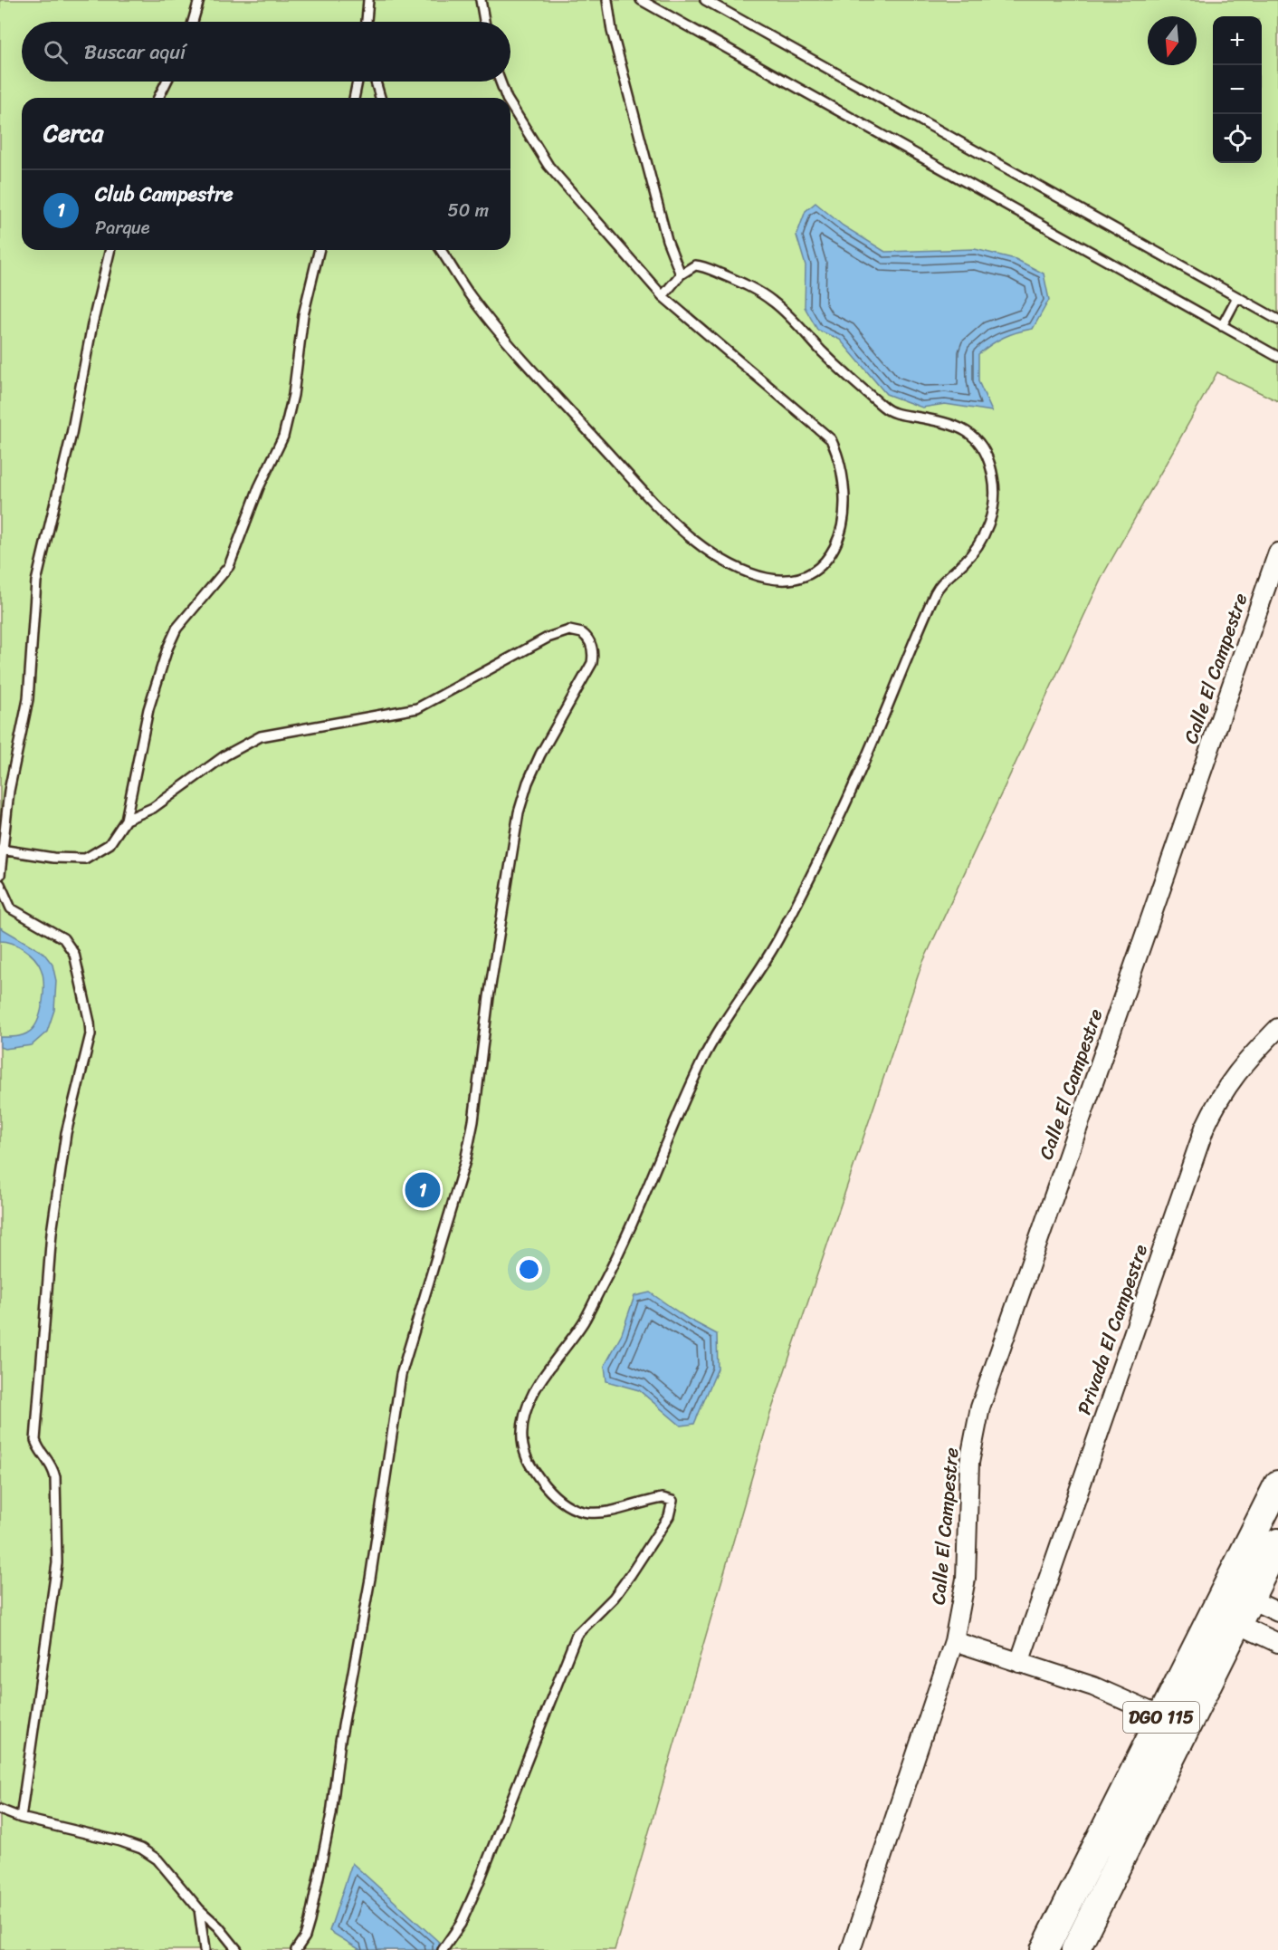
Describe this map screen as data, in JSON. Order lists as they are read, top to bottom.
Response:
{
  "streets": {
    "main road": ["DGO 115"],
    "street": ["Calle El Campestre", "Privada El Campestre"]
  },
  "north": "bottom",
  "page": {
    "map_buttons": ["+", "−"],
    "search": "Buscar aquí",
    "heading": "Cerca",
    "list": [
      {
        "mark": "1",
        "name": "Club Campestre",
        "note": "Parque",
        "value": "50 m"
      }
    ],
    "pins": "1"
  }
}
